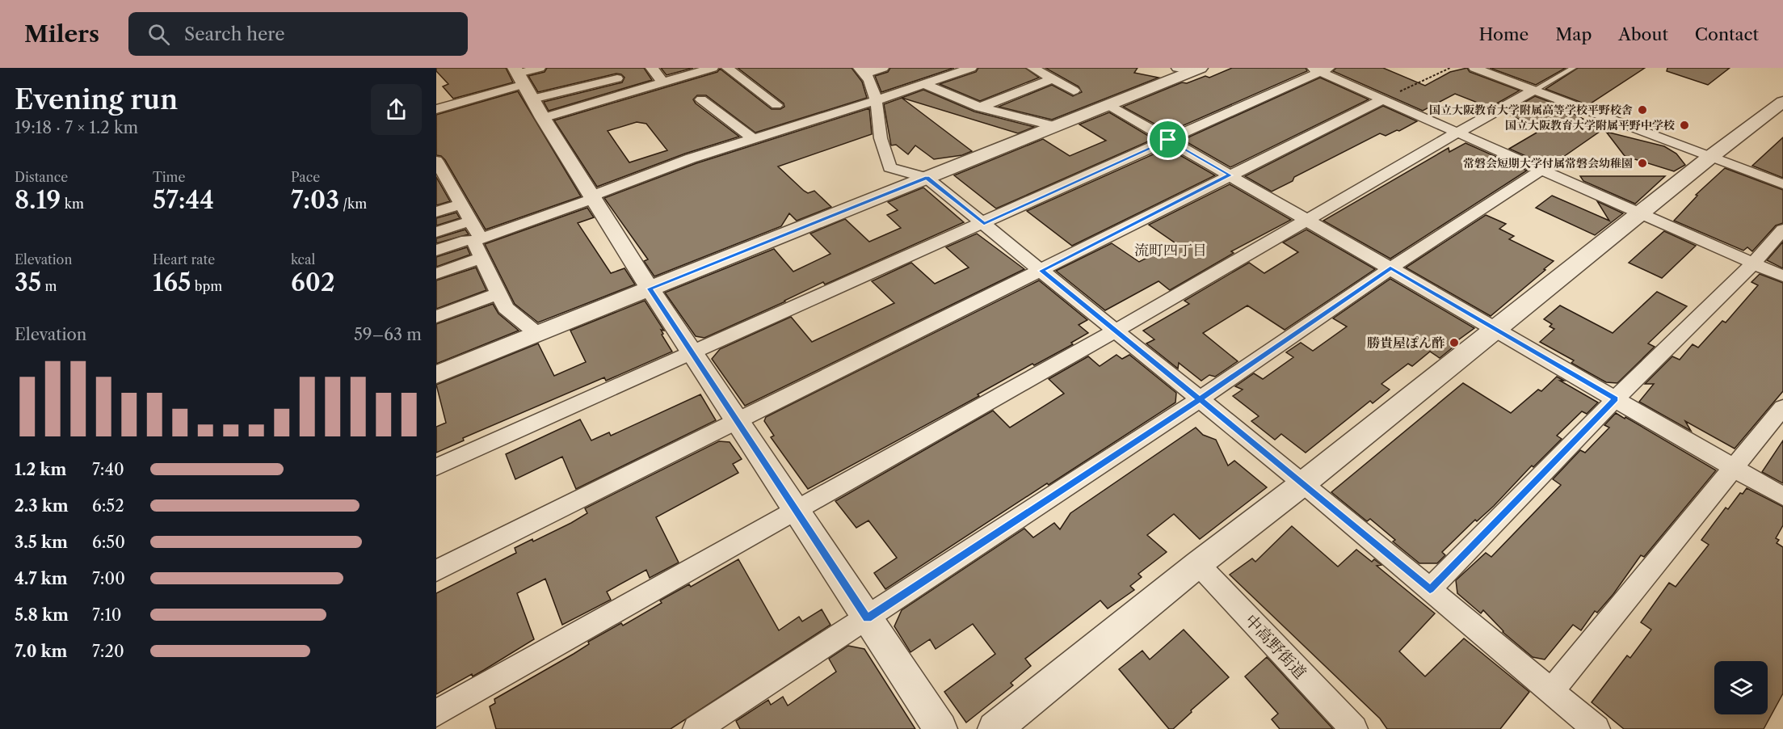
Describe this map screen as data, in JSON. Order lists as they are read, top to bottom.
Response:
{
  "streets": {
    "street": ["中高野街道"]
  },
  "districts": ["流町四丁目"],
  "places": [
    "国立大阪教育大学附属高等学校平野校舎",
    "国立大阪教育大学附属平野中学校",
    "常磐会短期大学付属常磐会幼稚園",
    "勝貴屋ぽん酢"
  ],
  "page": {
    "header": "Milers",
    "search": "Search here",
    "nav": [
      "Home",
      "Map",
      "About",
      "Contact"
    ],
    "heading": ["Evening run", "19:18 · 7 × 1.2 km"],
    "stats": [
      ["Distance", "8.19 km"],
      ["Time", "57:44"],
      ["Pace", "7:03 /km"],
      ["Elevation", "35 m"],
      ["Heart rate", "165 bpm"],
      ["kcal", "602"]
    ],
    "chart": ["Elevation", "59–63 m"],
    "list": [
      {
        "name": "1.2 km",
        "note": "7:40"
      },
      {
        "name": "2.3 km",
        "note": "6:52"
      },
      {
        "name": "3.5 km",
        "note": "6:50"
      },
      {
        "name": "4.7 km",
        "note": "7:00"
      },
      {
        "name": "5.8 km",
        "note": "7:10"
      },
      {
        "name": "7.0 km",
        "note": "7:20"
      }
    ]
  }
}
